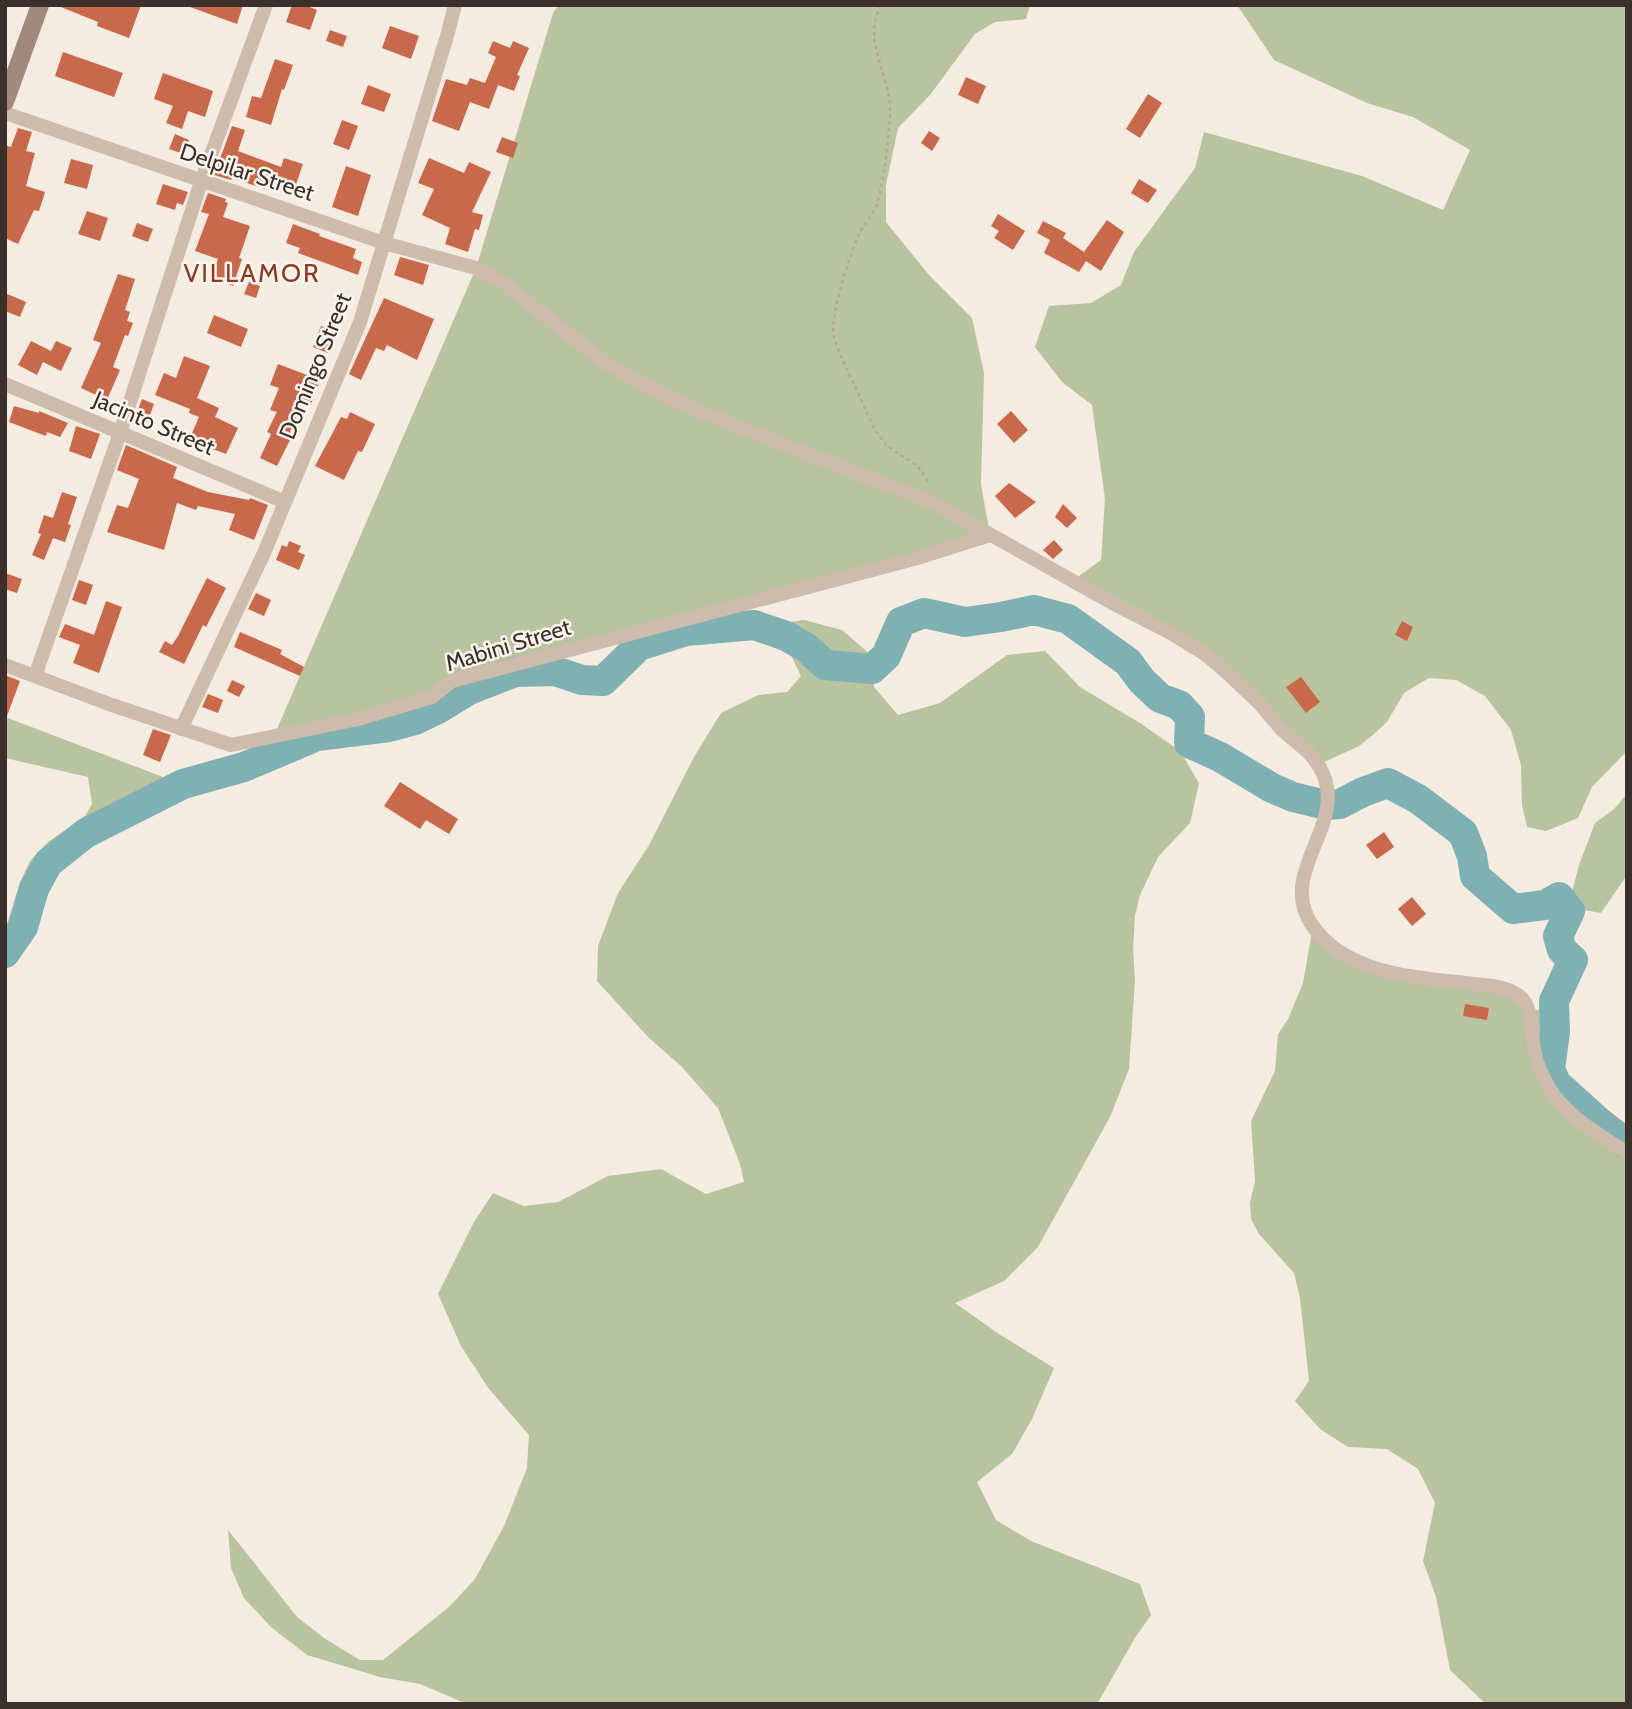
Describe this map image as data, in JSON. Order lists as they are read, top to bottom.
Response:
{
  "streets": {
    "street": [
      "Delpilar Street",
      "Domingo Street",
      "Jacinto Street",
      "Mabini Street"
    ]
  },
  "crossings": [
    ["Delpilar Street", "Domingo Street"],
    ["Delpilar Street", "Mabini Street"],
    ["Domingo Street", "Jacinto Street"],
    ["Domingo Street", "Mabini Street"]
  ],
  "districts": ["VILLAMOR"]
}
